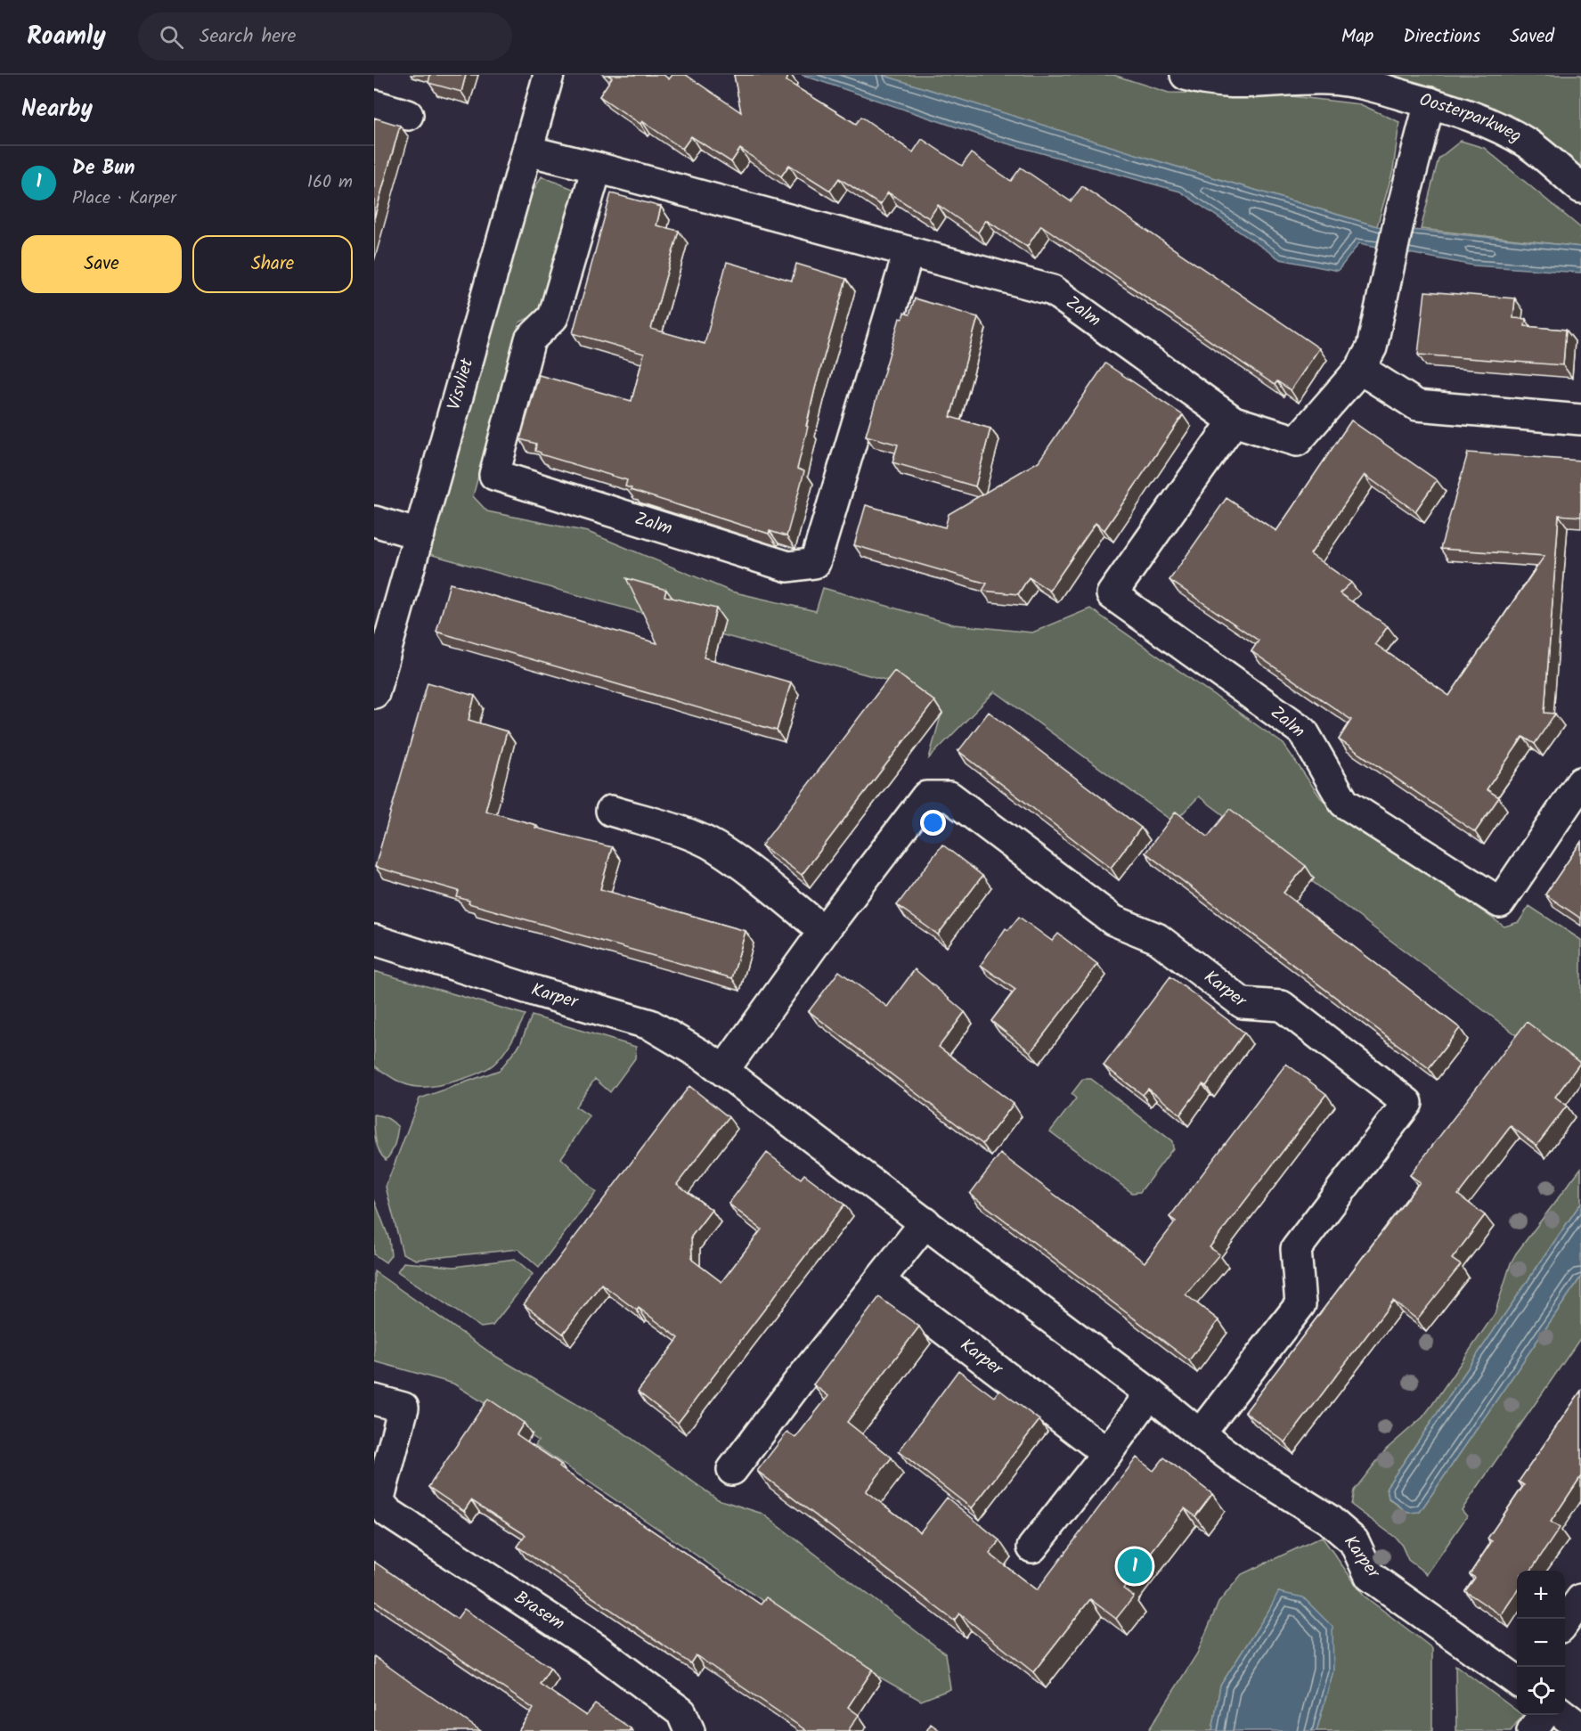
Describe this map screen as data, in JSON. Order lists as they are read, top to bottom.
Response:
{
  "streets": {
    "street": [
      "Oosterparkweg",
      "Zalm",
      "Visvliet",
      "Karper",
      "Brasem"
    ]
  },
  "crossings": [
    ["Oosterparkweg", "Zalm"],
    ["Zalm", "Visvliet"]
  ],
  "page": {
    "header": "Roamly",
    "search": "Search here",
    "nav": ["Map", "Directions", "Saved"],
    "heading": "Nearby",
    "list": [
      {
        "mark": "1",
        "name": "De Bun",
        "note": "Place · Karper",
        "value": "160 m"
      }
    ],
    "buttons": ["Save", "Share"],
    "pins": "1",
    "map_buttons": ["+", "−"]
  }
}
